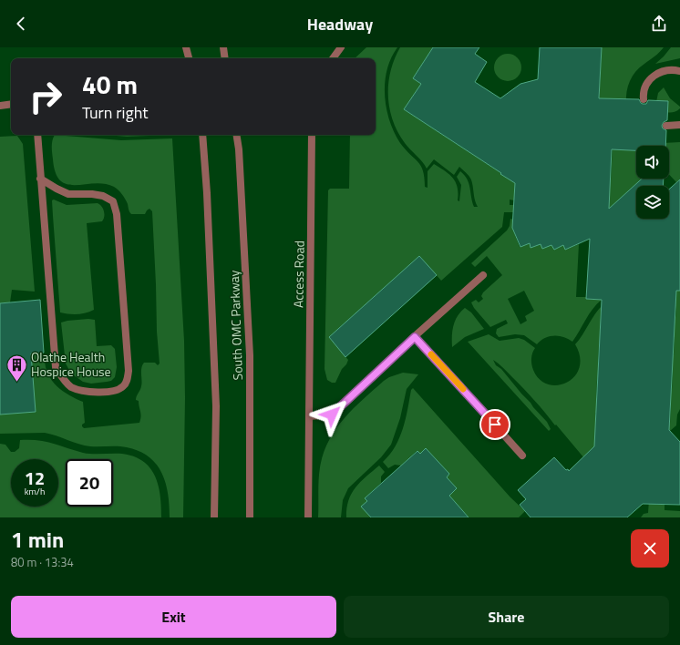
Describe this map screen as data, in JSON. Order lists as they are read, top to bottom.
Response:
{
  "streets": {
    "street": ["Access Road", "South OMC Parkway"]
  },
  "places": {
    "building": ["Olathe Health Hospice House"]
  },
  "page": {
    "header": "Headway",
    "turn": ["40 m", "Turn right"],
    "speed": "12 km/h",
    "limit": "20",
    "heading": ["1 min", "80 m · 13:34"],
    "buttons": ["Exit", "Share"]
  }
}
